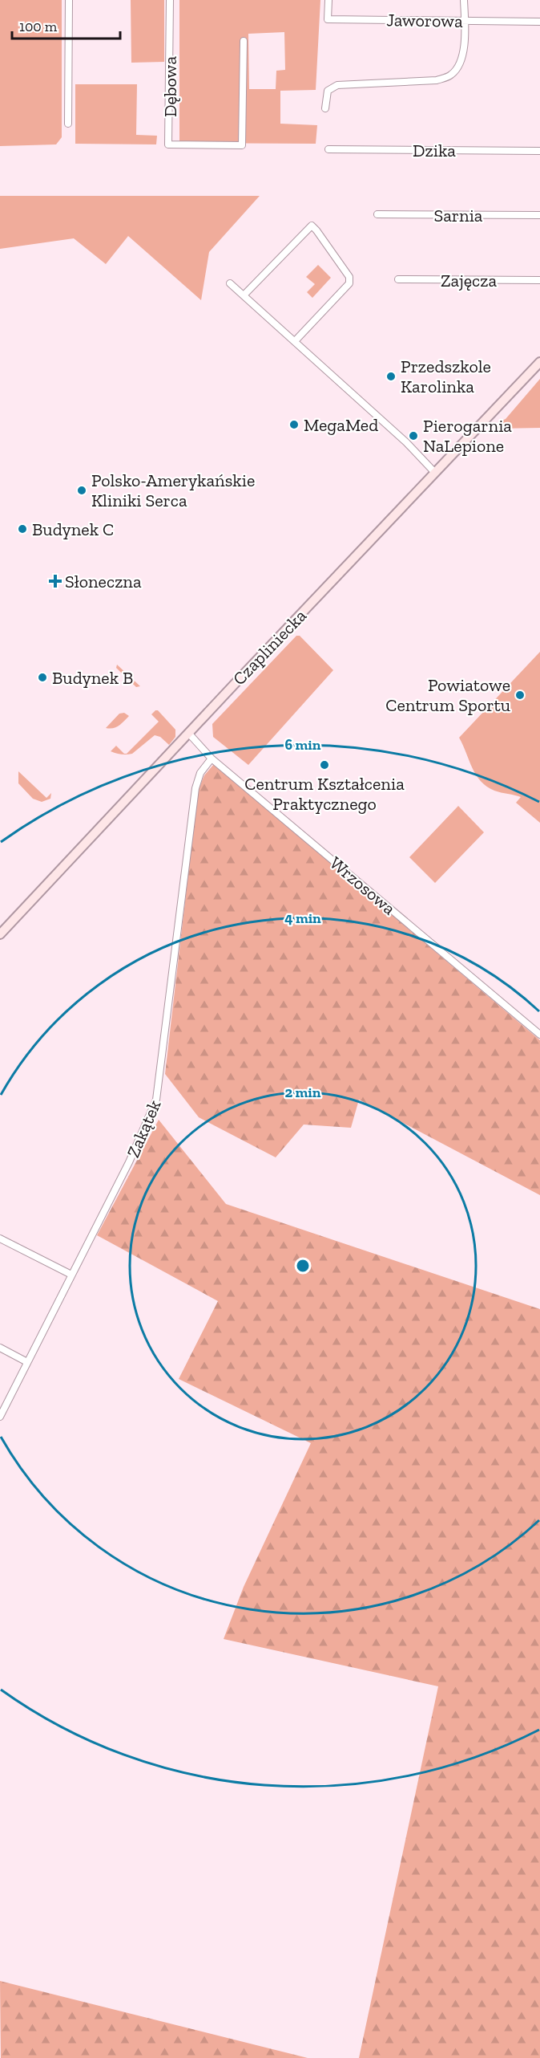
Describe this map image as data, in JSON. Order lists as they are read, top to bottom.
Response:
{
  "streets": {
    "main road": ["Czapliniecka"],
    "street": [
      "Jaworowa",
      "Dębowa",
      "Dzika",
      "Sarnia",
      "Zajęcza",
      "Wrzosowa",
      "Zakątek"
    ]
  },
  "crossings": [
    ["Czapliniecka", "Wrzosowa"],
    ["Wrzosowa", "Zakątek"]
  ],
  "places": {
    "other": [
      "Przedszkole Karolinka",
      "MegaMed",
      "Pierogarnia NaLepione",
      "Polsko-Amerykańskie Kliniki Serca",
      "Budynek C",
      "Budynek B",
      "Powiatowe Centrum Sportu",
      "Centrum Kształcenia Praktycznego"
    ],
    "health": ["Słoneczna"]
  },
  "scale_bar": "100 m",
  "rings": ["6 min", "4 min", "2 min"]
}
